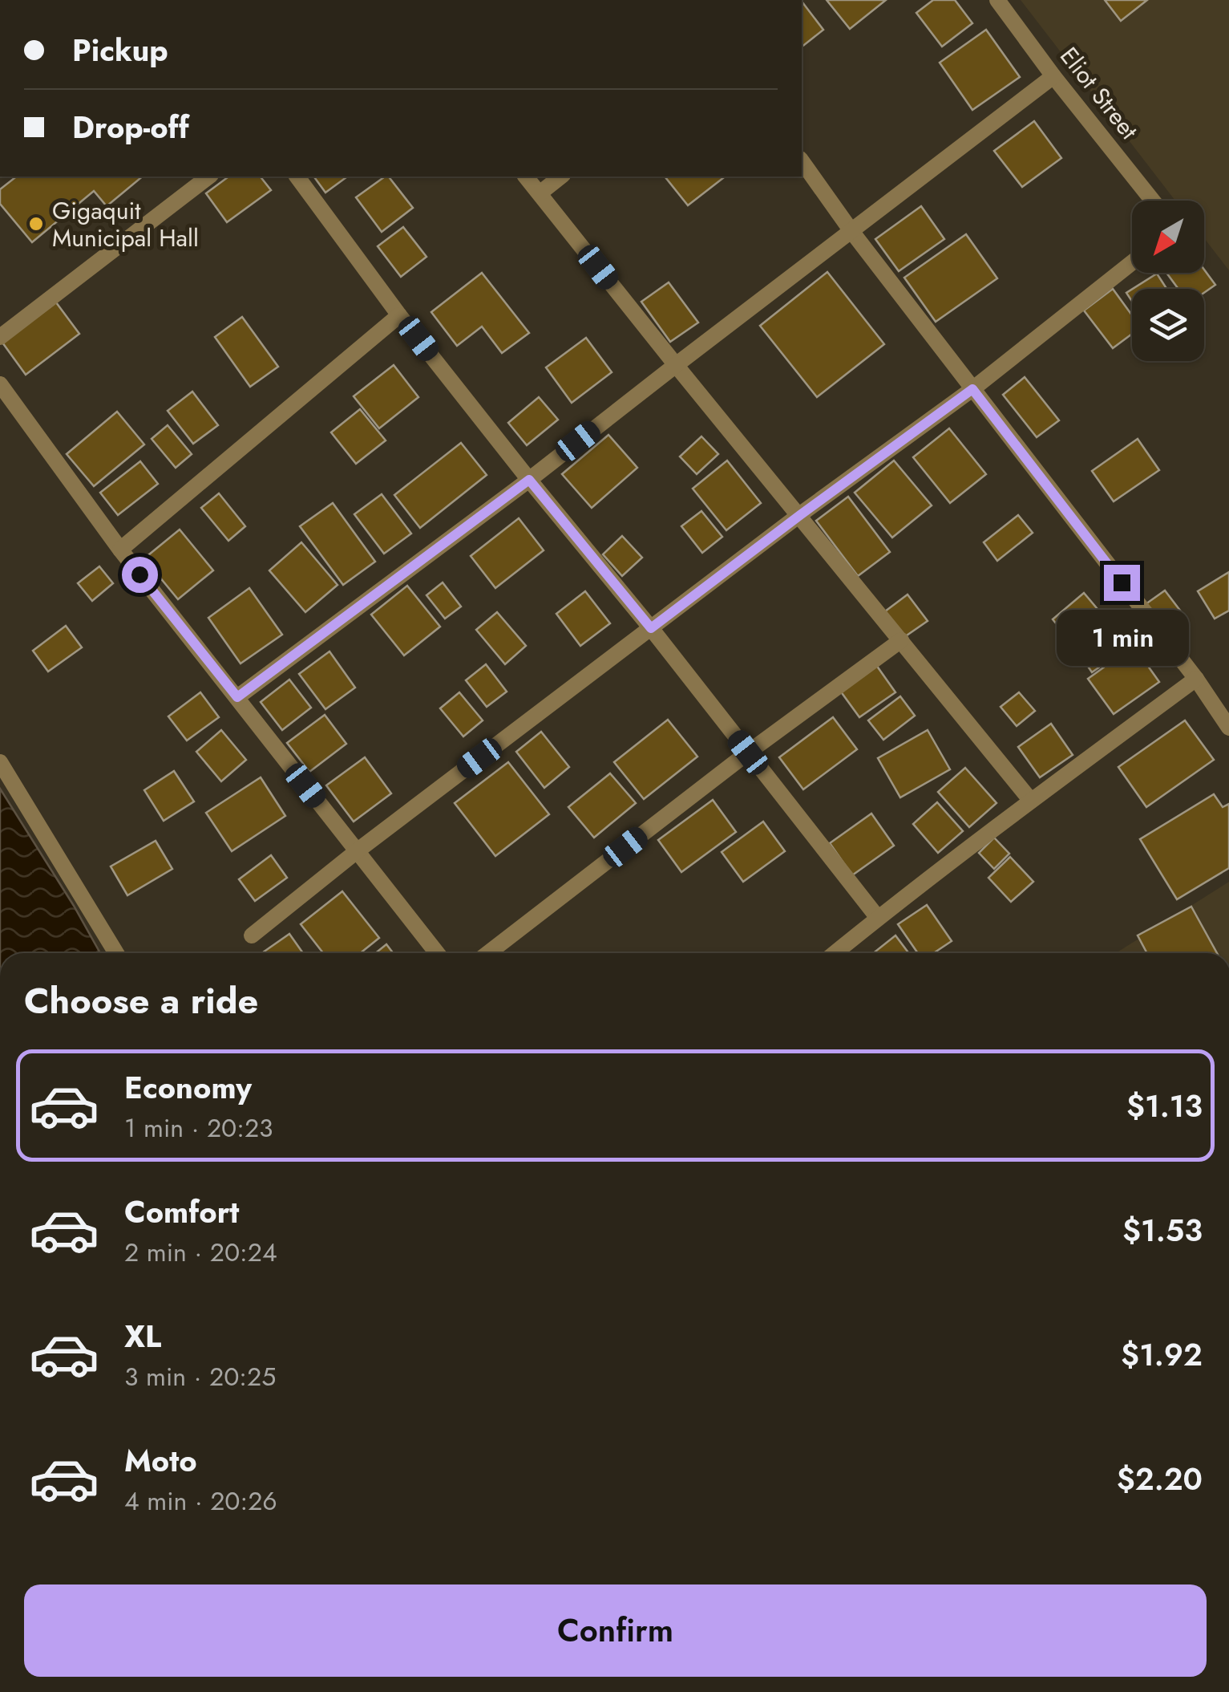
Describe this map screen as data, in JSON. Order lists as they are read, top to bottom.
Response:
{
  "streets": {
    "street": ["Eliot Street"]
  },
  "places": ["Gigaquit Municipal Hall"],
  "north": "bottom left",
  "page": {
    "banner": ["Pickup", "Drop-off"],
    "bubble": "1 min",
    "heading": "Choose a ride",
    "list": [
      {
        "name": "Economy",
        "note": "1 min · 20:23",
        "value": "$1.13"
      },
      {
        "name": "Comfort",
        "note": "2 min · 20:24",
        "value": "$1.53"
      },
      {
        "name": "XL",
        "note": "3 min · 20:25",
        "value": "$1.92"
      },
      {
        "name": "Moto",
        "note": "4 min · 20:26",
        "value": "$2.20"
      }
    ],
    "buttons": "Confirm"
  }
}
